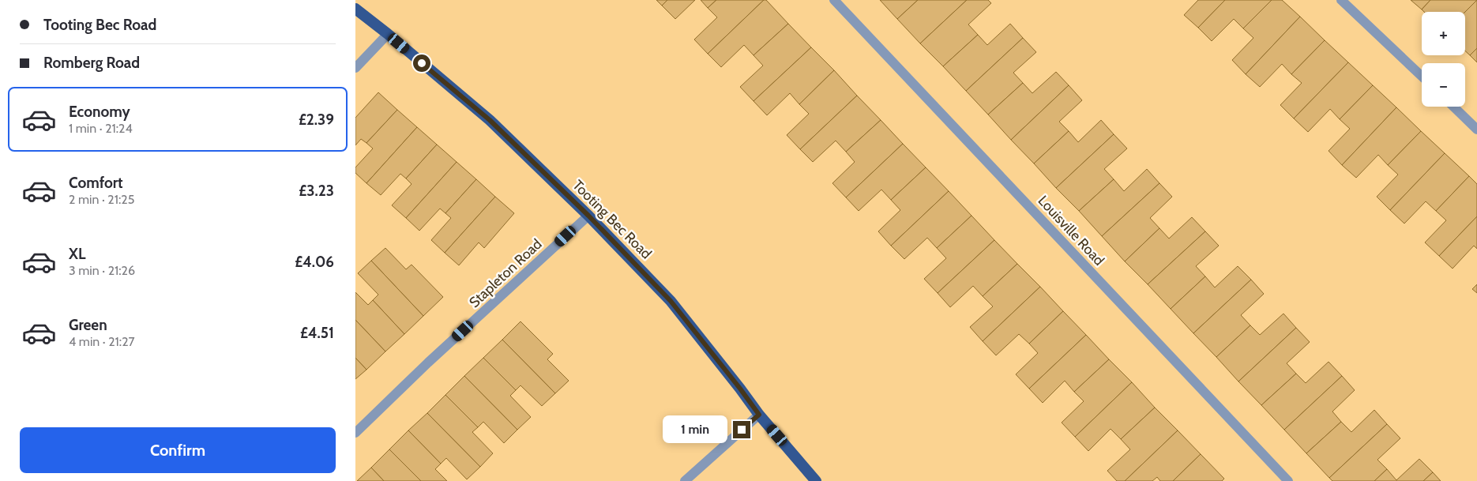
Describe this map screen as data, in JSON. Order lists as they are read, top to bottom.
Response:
{
  "streets": {
    "highway": ["Tooting Bec Road"],
    "street": ["Louisville Road", "Stapleton Road"]
  },
  "crossings": [
    ["Tooting Bec Road", "Stapleton Road"]
  ],
  "page": {
    "banner": ["Tooting Bec Road", "Romberg Road"],
    "map_buttons": ["+", "−"],
    "list": [
      {
        "name": "Economy",
        "note": "1 min · 21:24",
        "value": "£2.39"
      },
      {
        "name": "Comfort",
        "note": "2 min · 21:25",
        "value": "£3.23"
      },
      {
        "name": "XL",
        "note": "3 min · 21:26",
        "value": "£4.06"
      },
      {
        "name": "Green",
        "note": "4 min · 21:27",
        "value": "£4.51"
      }
    ],
    "bubble": "1 min",
    "buttons": "Confirm"
  }
}
